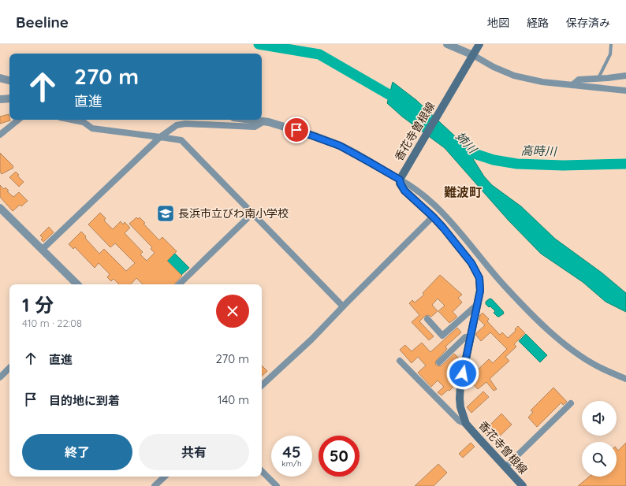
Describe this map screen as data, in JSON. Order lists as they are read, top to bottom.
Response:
{
  "streets": {
    "main road": ["香花寺曽根線"]
  },
  "districts": ["難波町"],
  "water": ["姉川", "高時川"],
  "places": {
    "school or university": ["長浜市立びわ南小学校"]
  },
  "page": {
    "header": "Beeline",
    "nav": ["地図", "経路", "保存済み"],
    "turn": ["270 m", "直進"],
    "heading": ["1 分", "410 m · 22:08"],
    "list": [
      {
        "name": "直進",
        "value": "270 m"
      },
      {
        "name": "目的地に到着",
        "value": "140 m"
      }
    ],
    "buttons": ["終了", "共有"],
    "speed": "45 km/h",
    "limit": "50"
  }
}
